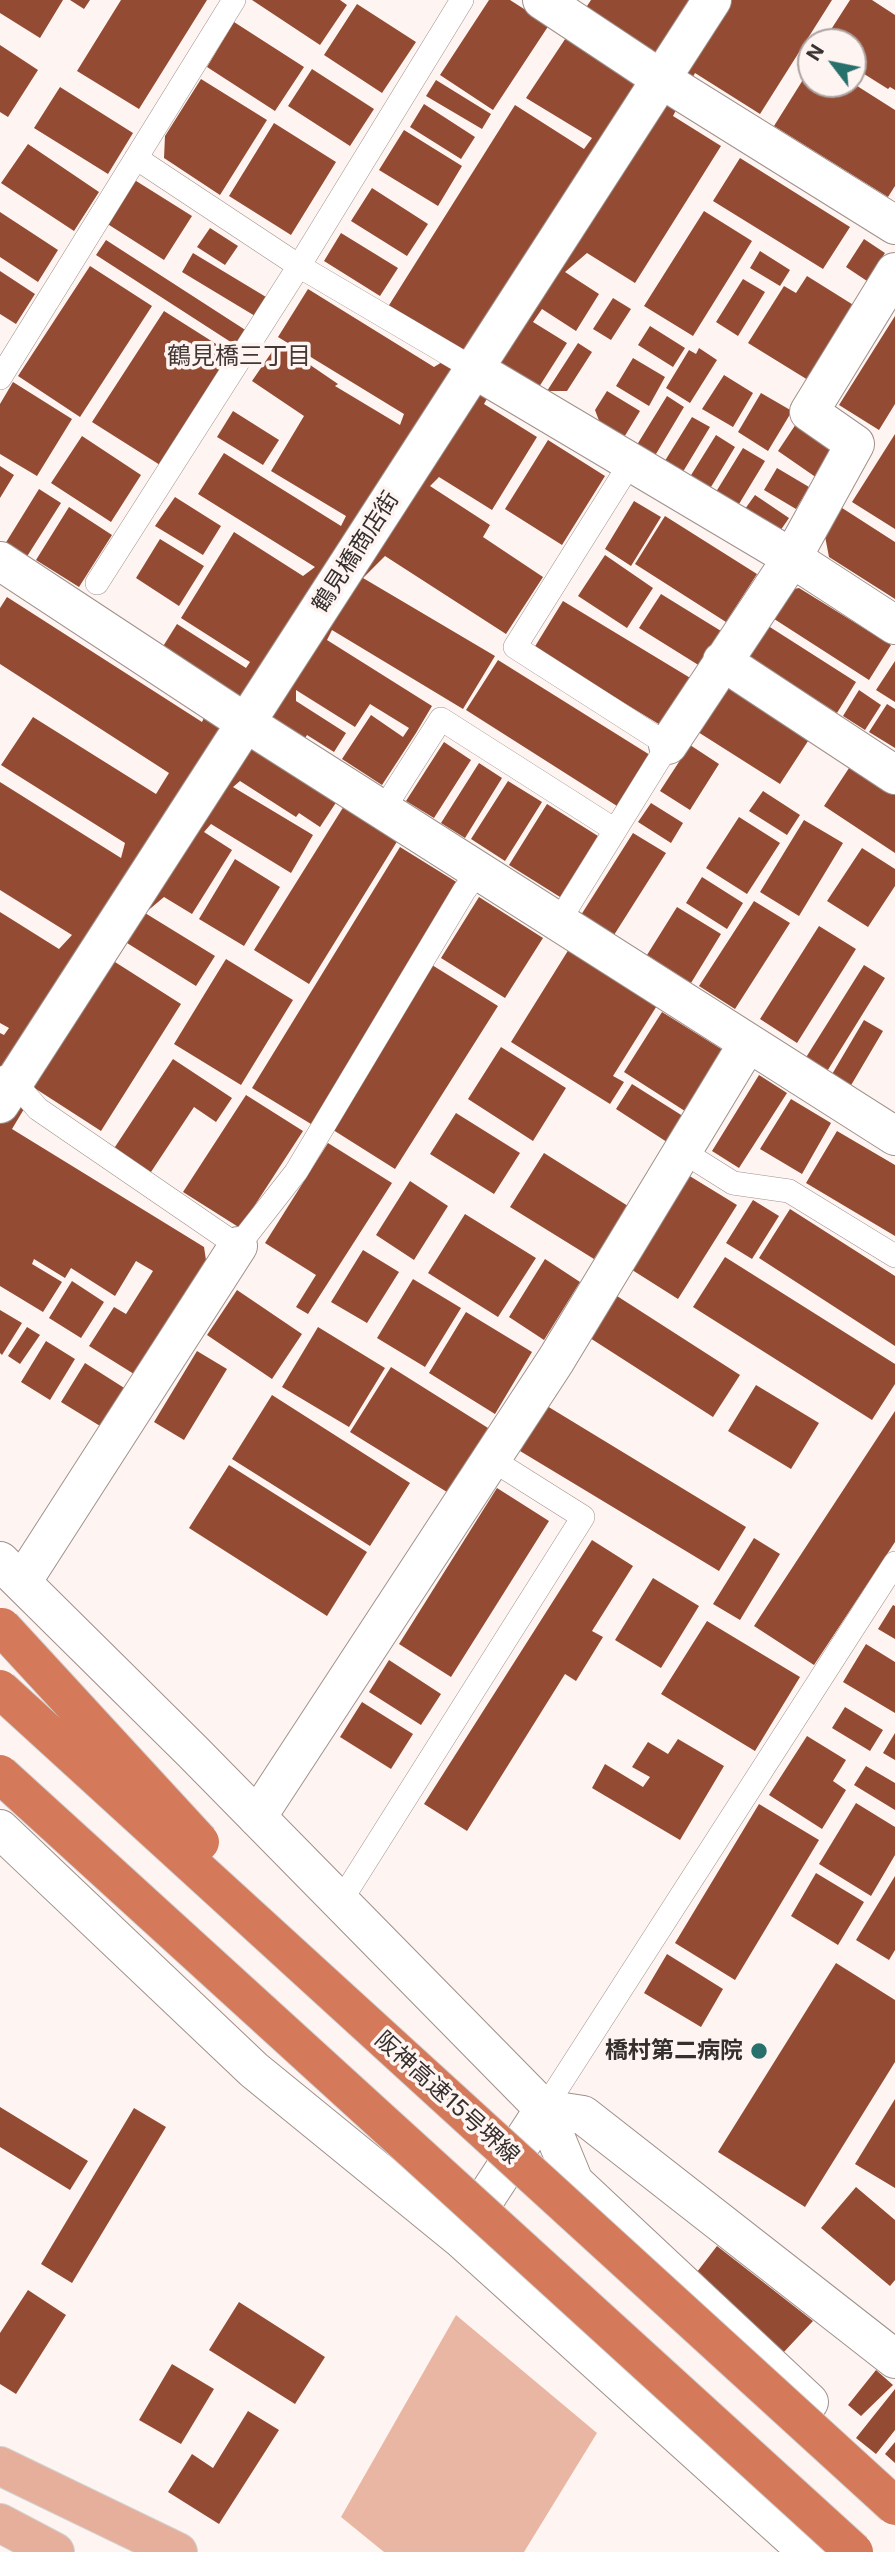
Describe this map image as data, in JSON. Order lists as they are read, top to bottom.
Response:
{
  "streets": {
    "highway": ["阪神高速15号堺線"],
    "street": ["鶴見橋商店街"]
  },
  "districts": ["鶴見橋三丁目"],
  "places": ["橋村第二病院"],
  "north": "top left"
}
